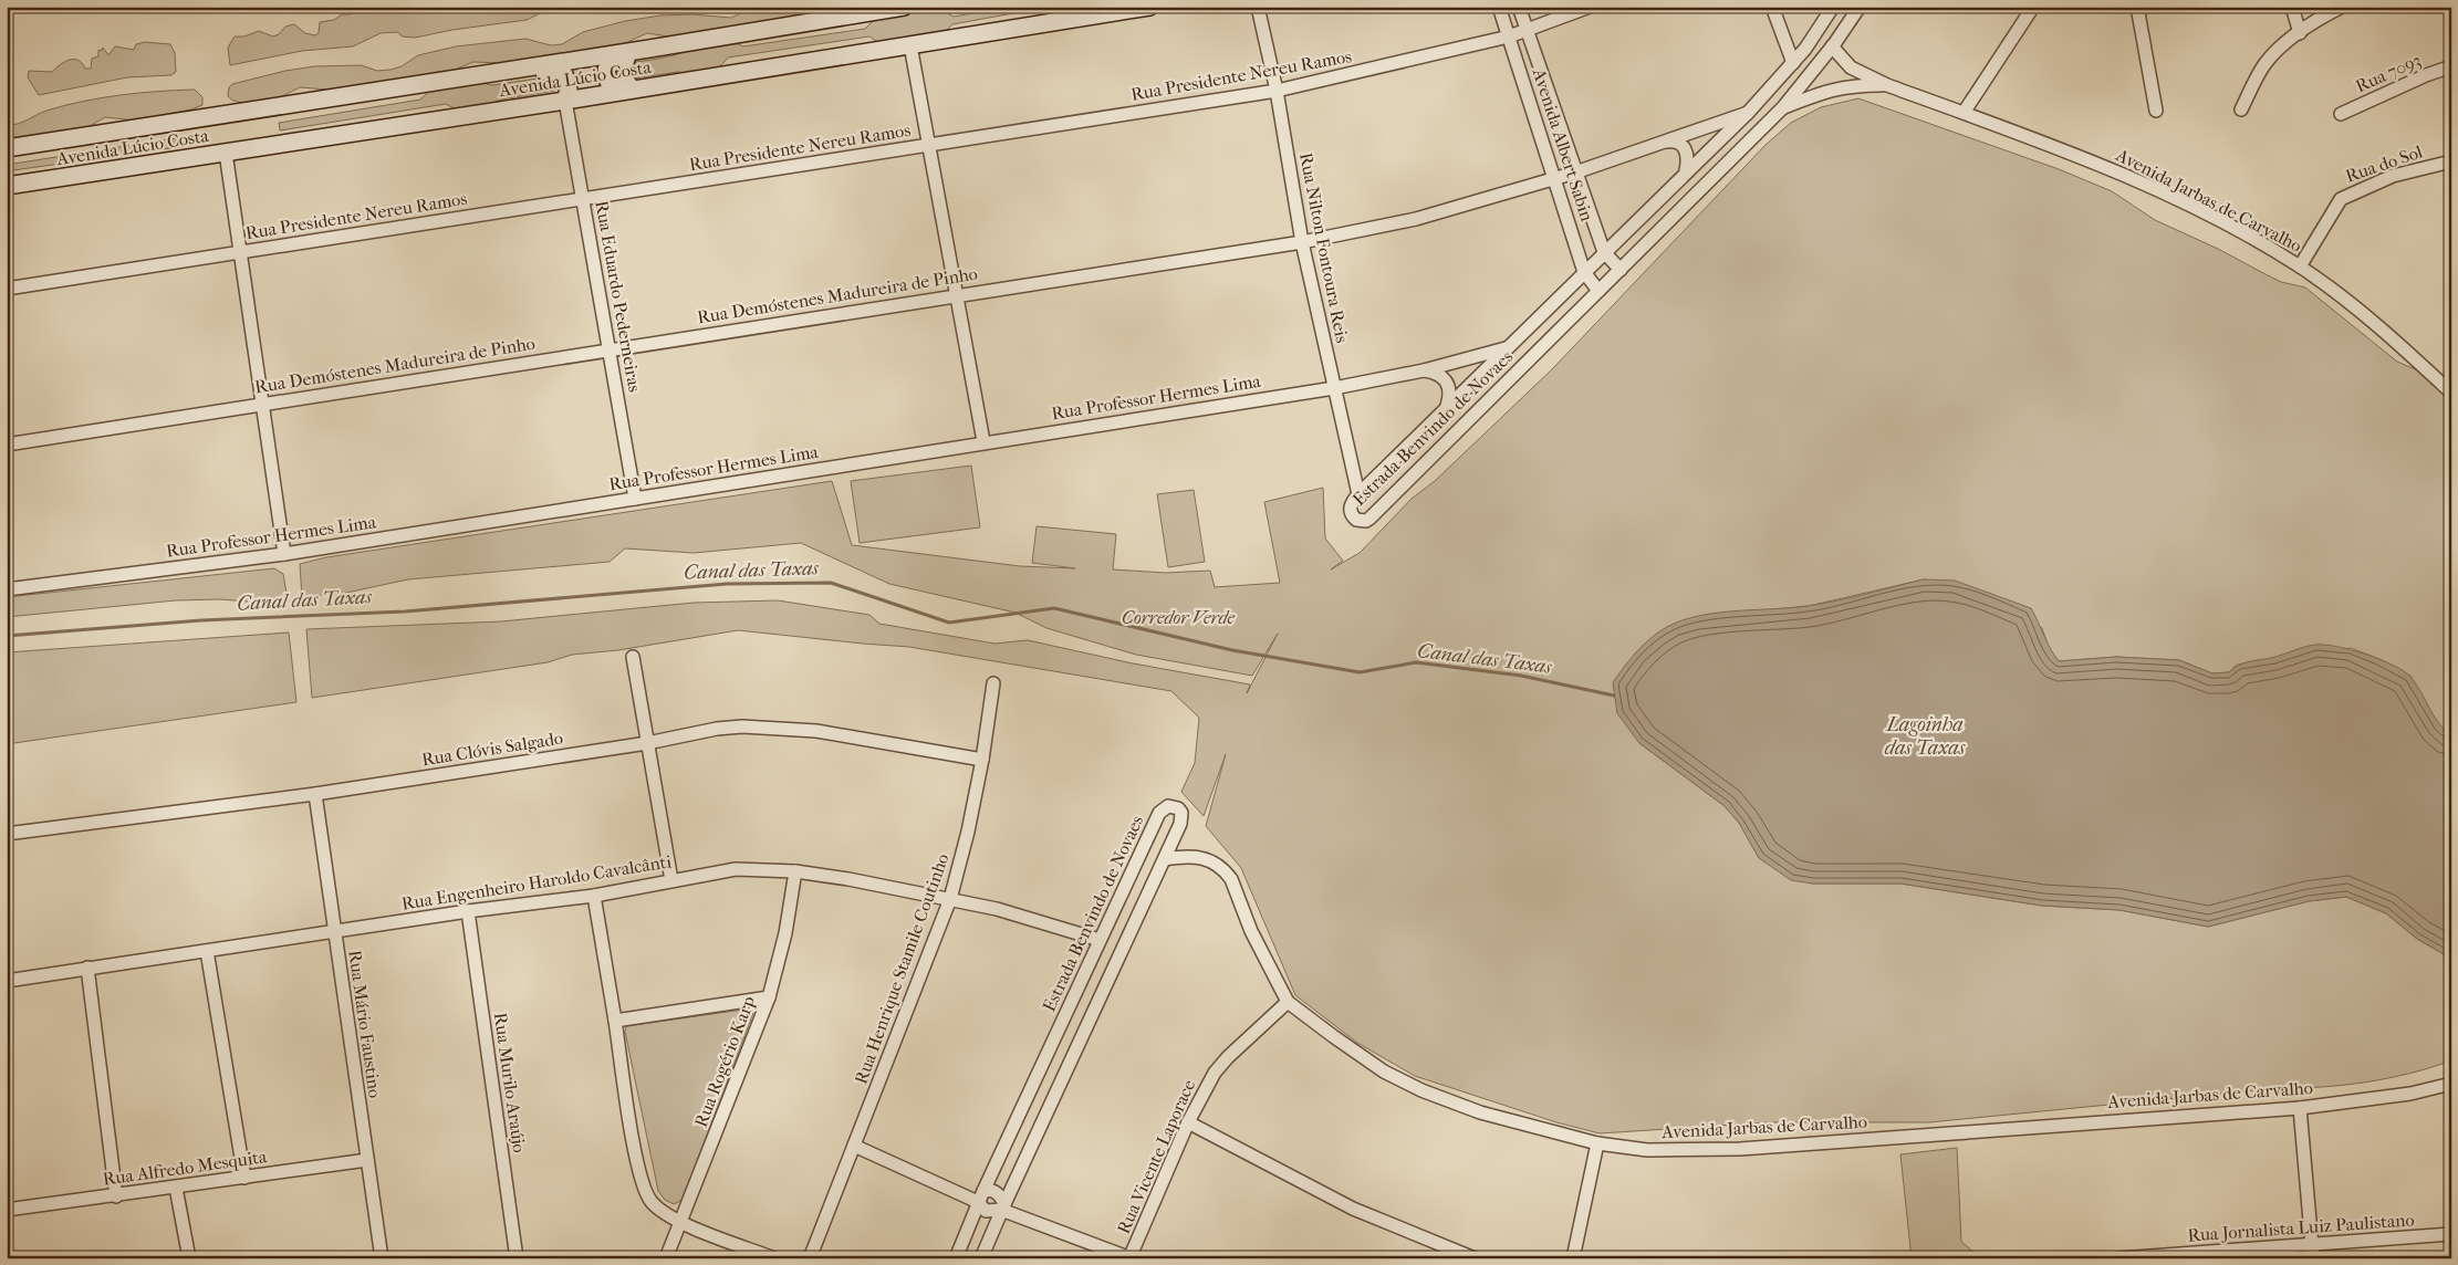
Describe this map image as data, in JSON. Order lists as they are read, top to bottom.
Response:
{
  "streets": {
    "main road": ["Avenida Lúcio Costa"],
    "street": [
      "Rua 7093",
      "Rua Presidente Nereu Ramos",
      "Avenida Albert Sabin",
      "Rua do Sol",
      "Avenida Jarbas de Carvalho",
      "Rua Nilton Fontoura Reis",
      "Rua Demóstenes Madureira de Pinho",
      "Rua Eduardo Pederneiras",
      "Rua Professor Hermes Lima",
      "Estrada Benvindo de Novaes",
      "Rua Clóvis Salgado",
      "Rua Engenheiro Haroldo Cavalcânti",
      "Rua Henrique Stamile Coutinho",
      "Rua Mário Faustino",
      "Rua Rogério Karp",
      "Rua Murilo Araújo",
      "Rua Vicente Laporace",
      "Rua Alfredo Mesquita",
      "Rua Jornalista Luiz Paulistano"
    ]
  },
  "crossings": [
    ["Rua Presidente Nereu Ramos", "Avenida Albert Sabin"],
    ["Rua Presidente Nereu Ramos", "Rua Nilton Fontoura Reis"],
    ["Rua Presidente Nereu Ramos", "Rua Eduardo Pederneiras"],
    ["Avenida Lúcio Costa", "Rua Eduardo Pederneiras"],
    ["Avenida Albert Sabin", "Rua Demóstenes Madureira de Pinho"],
    ["Avenida Albert Sabin", "Estrada Benvindo de Novaes"],
    ["Rua do Sol", "Avenida Jarbas de Carvalho"],
    ["Avenida Jarbas de Carvalho", "Estrada Benvindo de Novaes"],
    ["Avenida Jarbas de Carvalho", "Rua Vicente Laporace"],
    ["Rua Nilton Fontoura Reis", "Rua Demóstenes Madureira de Pinho"],
    ["Rua Nilton Fontoura Reis", "Rua Professor Hermes Lima"],
    ["Rua Nilton Fontoura Reis", "Estrada Benvindo de Novaes"],
    ["Rua Demóstenes Madureira de Pinho", "Rua Eduardo Pederneiras"],
    ["Rua Demóstenes Madureira de Pinho", "Estrada Benvindo de Novaes"],
    ["Rua Eduardo Pederneiras", "Rua Professor Hermes Lima"],
    ["Rua Professor Hermes Lima", "Estrada Benvindo de Novaes"],
    ["Estrada Benvindo de Novaes", "Rua Engenheiro Haroldo Cavalcânti"],
    ["Rua Clóvis Salgado", "Rua Henrique Stamile Coutinho"],
    ["Rua Clóvis Salgado", "Rua Mário Faustino"],
    ["Rua Engenheiro Haroldo Cavalcânti", "Rua Henrique Stamile Coutinho"],
    ["Rua Engenheiro Haroldo Cavalcânti", "Rua Mário Faustino"],
    ["Rua Engenheiro Haroldo Cavalcânti", "Rua Rogério Karp"],
    ["Rua Engenheiro Haroldo Cavalcânti", "Rua Murilo Araújo"],
    ["Rua Mário Faustino", "Rua Alfredo Mesquita"]
  ],
  "water": ["Canal das Taxas", "Lagoinha das Taxas"],
  "parks": ["Corredor Verde"]
}
